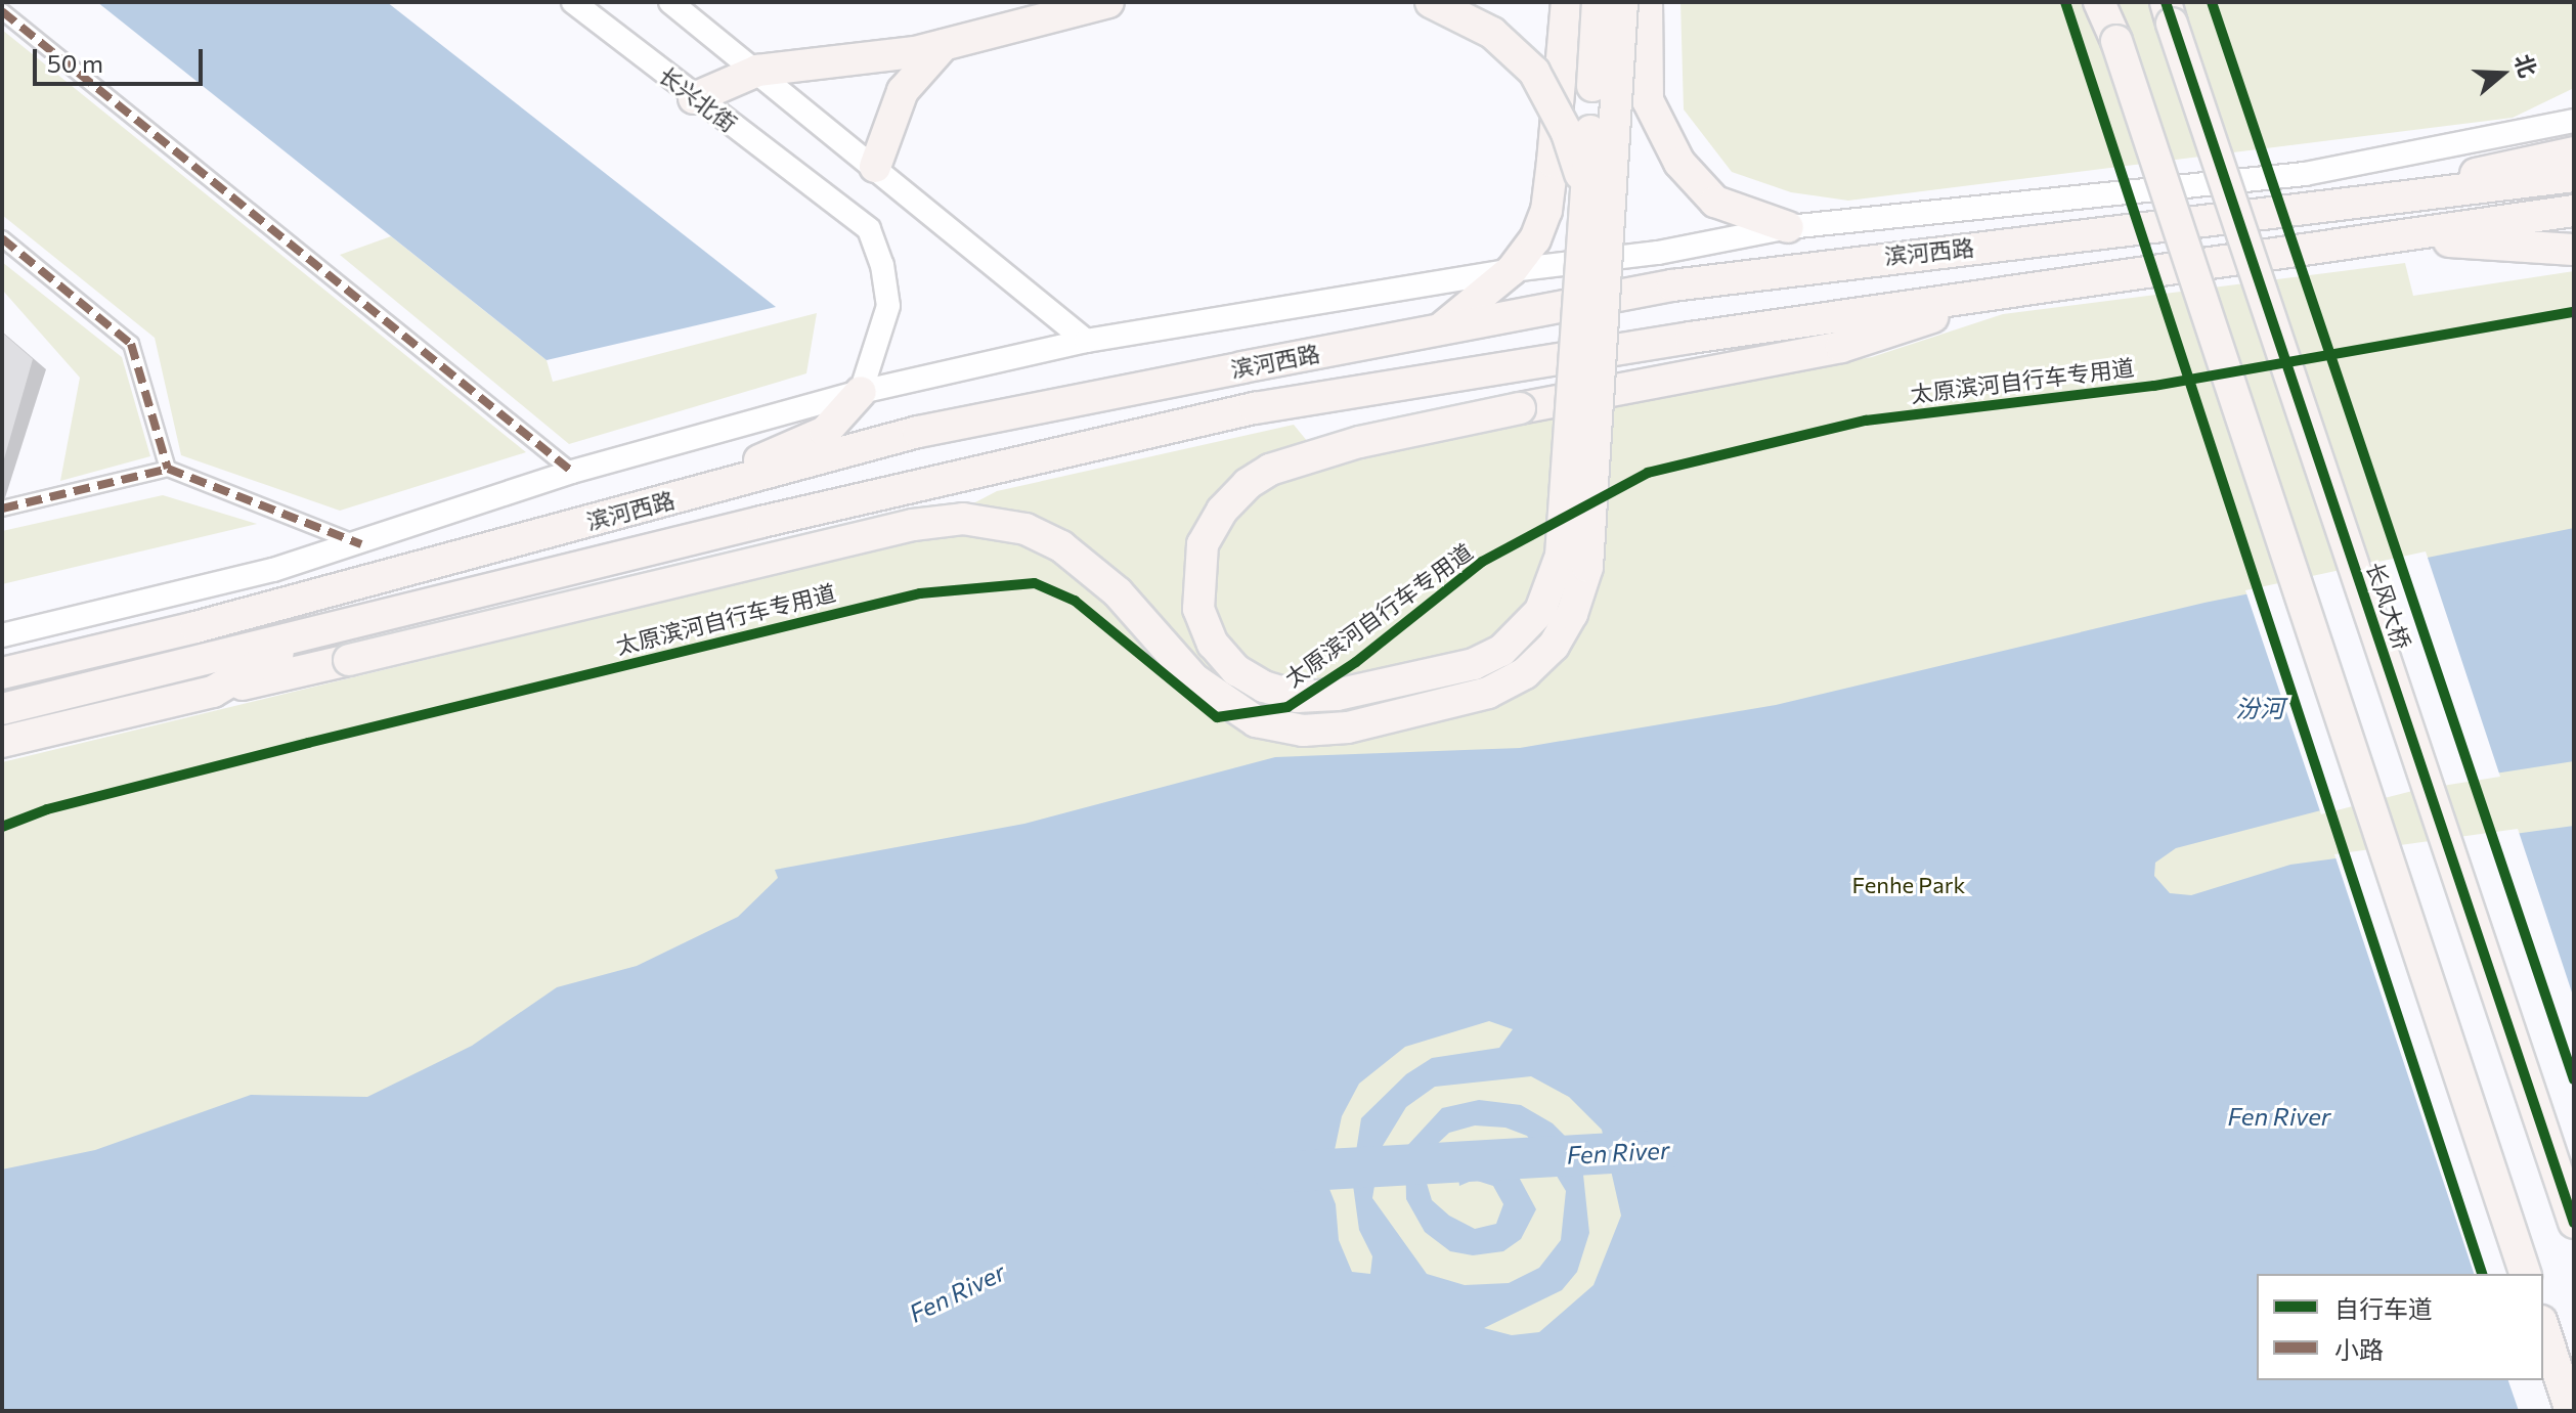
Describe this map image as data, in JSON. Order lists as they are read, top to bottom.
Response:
{
  "streets": {
    "highway": ["滨河西路", "长风大桥"],
    "street": ["长兴北街"],
    "cycle path": ["太原滨河自行车专用道"]
  },
  "water": ["汾河", "Fen River"],
  "parks": ["Fenhe Park"],
  "legend": ["自行车道", "小路"],
  "scale_bar": "50 m",
  "north": "right"
}
